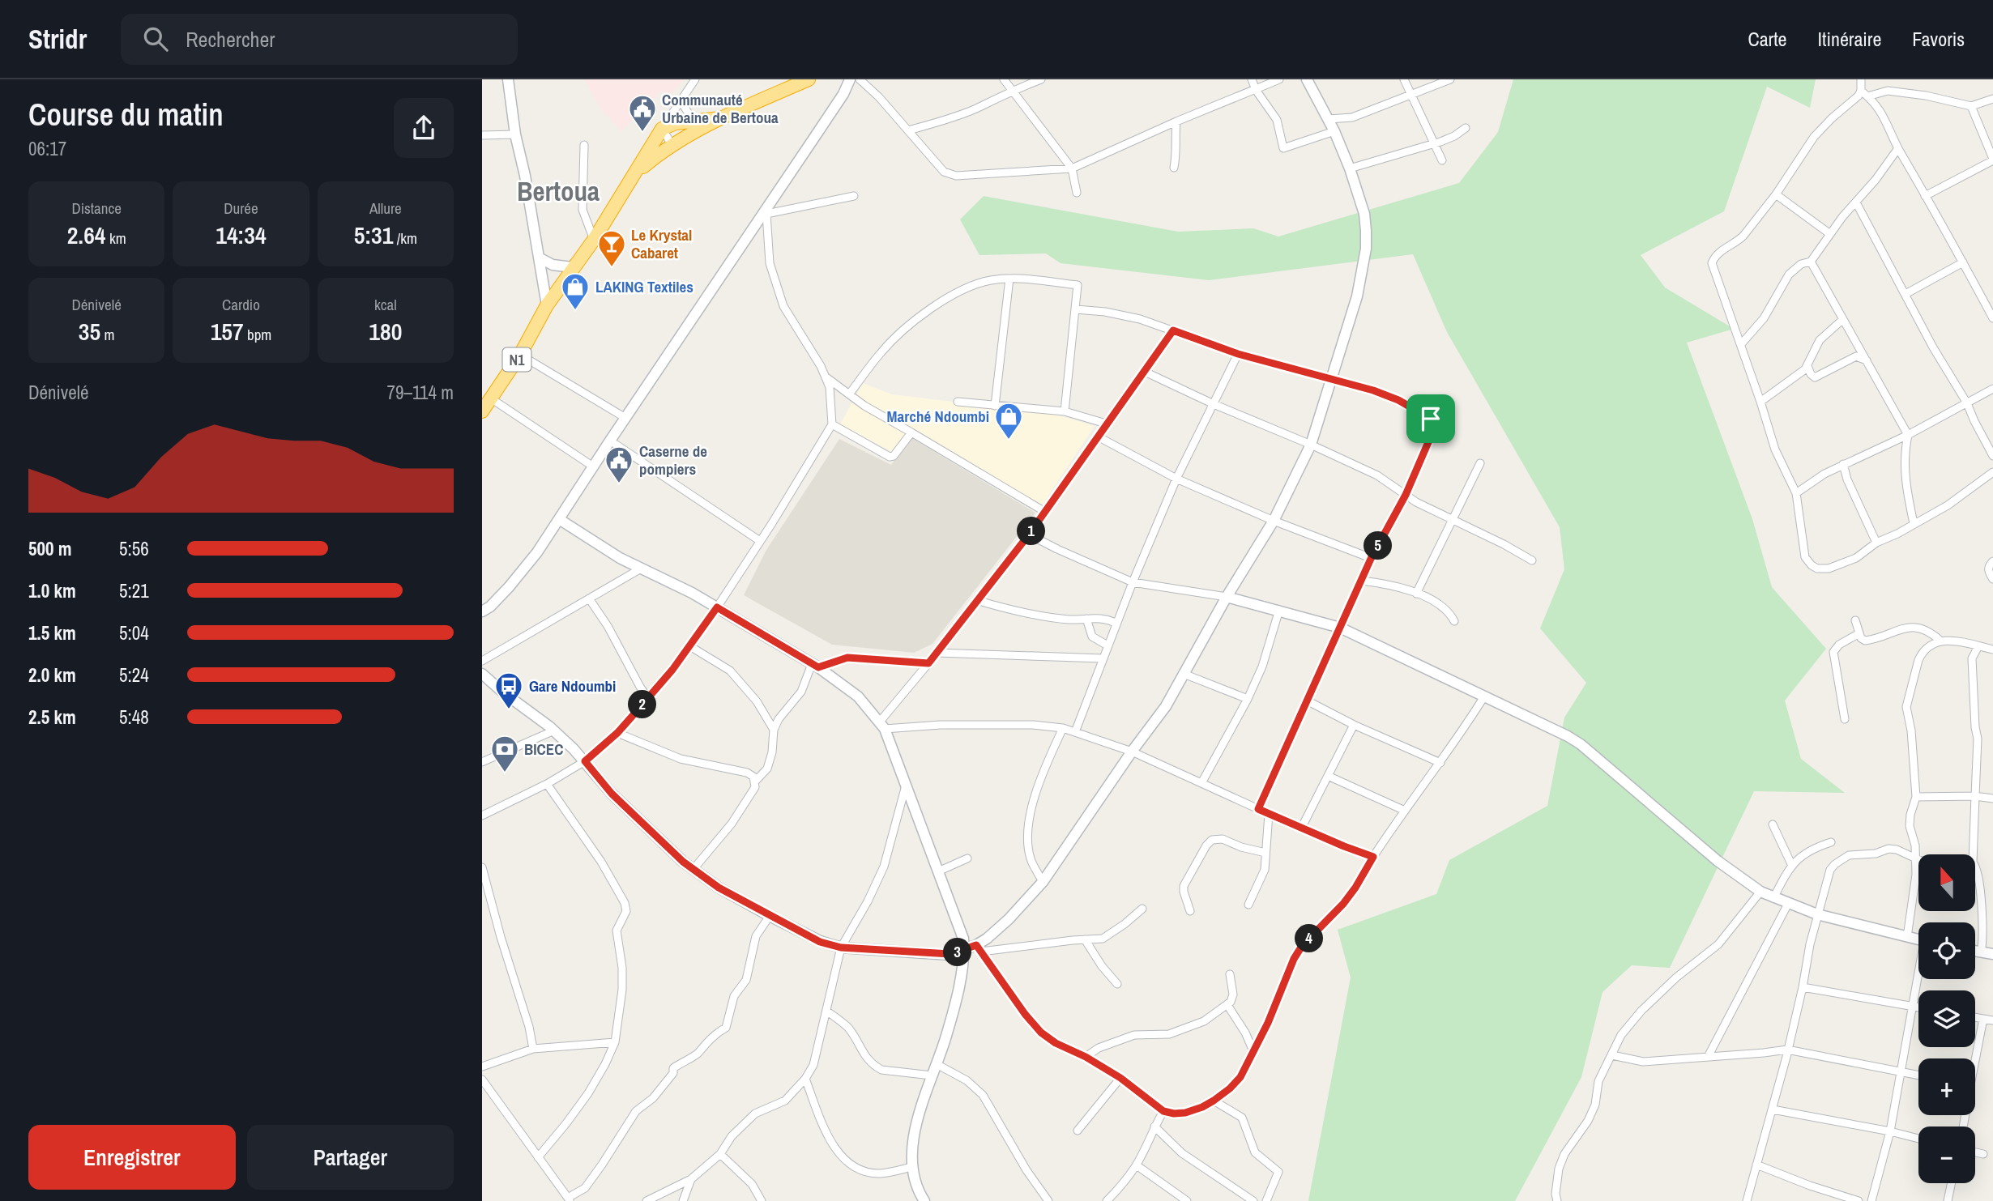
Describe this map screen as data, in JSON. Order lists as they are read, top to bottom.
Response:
{
  "streets": {
    "highway": ["N1"]
  },
  "districts": ["Bertoua"],
  "places": {
    "public building": ["Communauté Urbaine de Bertoua", "Caserne de pompiers"],
    "bar": ["Le Krystal Cabaret"],
    "shop": ["LAKING Textiles", "Marché Ndoumbi"],
    "bus stop": ["Gare Ndoumbi"],
    "bank": ["BICEC"]
  },
  "north": "top",
  "page": {
    "header": "Stridr",
    "search": "Rechercher",
    "nav": ["Carte", "Itinéraire", "Favoris"],
    "heading": ["Course du matin", "06:17"],
    "stats": [
      ["Distance", "2.64 km"],
      ["Durée", "14:34"],
      ["Allure", "5:31 /km"],
      ["Dénivelé", "35 m"],
      ["Cardio", "157 bpm"],
      ["kcal", "180"]
    ],
    "chart": ["Dénivelé", "79–114 m"],
    "pins": [
      "1",
      "5",
      "2",
      "4",
      "3"
    ],
    "list": [
      {
        "name": "500 m",
        "note": "5:56"
      },
      {
        "name": "1.0 km",
        "note": "5:21"
      },
      {
        "name": "1.5 km",
        "note": "5:04"
      },
      {
        "name": "2.0 km",
        "note": "5:24"
      },
      {
        "name": "2.5 km",
        "note": "5:48"
      }
    ],
    "map_buttons": ["+", "−"],
    "buttons": ["Enregistrer", "Partager"]
  }
}
